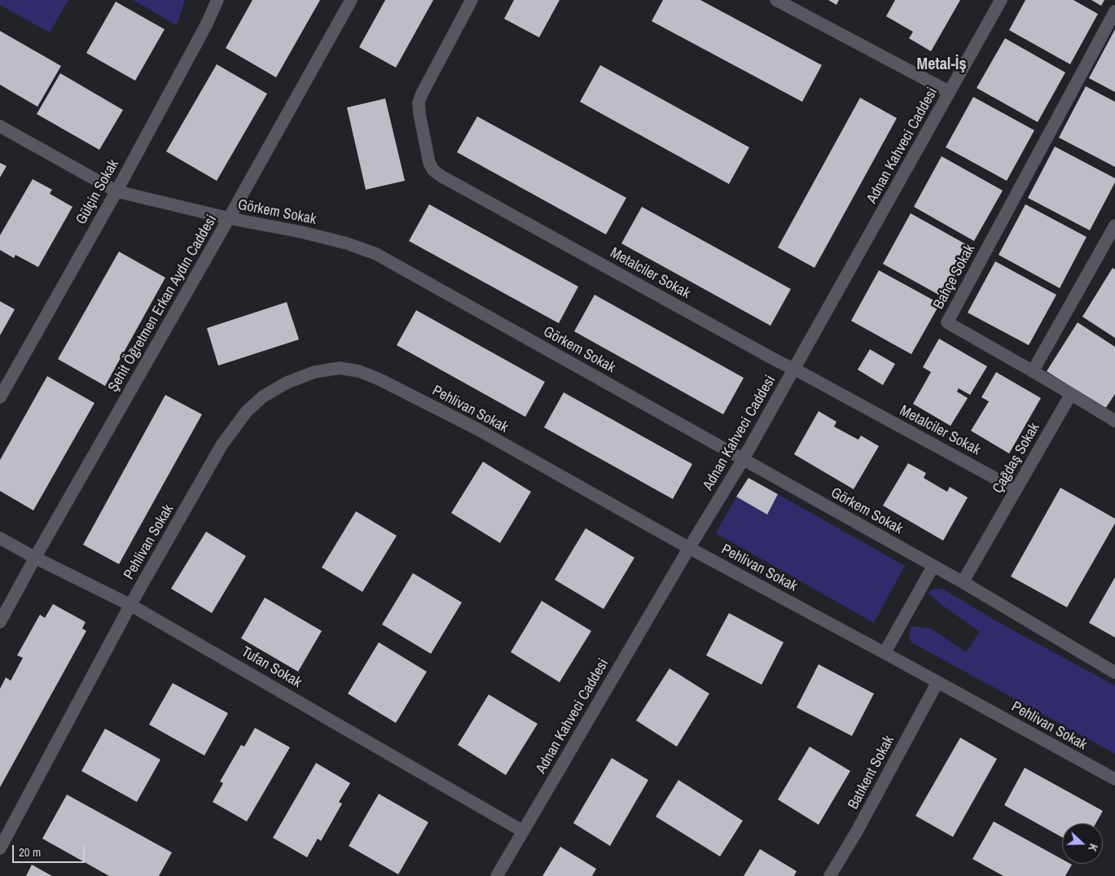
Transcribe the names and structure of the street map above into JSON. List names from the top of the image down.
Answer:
{
  "streets": {
    "street": [
      "Adnan Kahveci Caddesi",
      "Gülçin Sokak",
      "Görkem Sokak",
      "Metalciler Sokak",
      "Bahçe Sokak",
      "Şehit Öğretmen Erkan Aydın Caddesi",
      "Pehlivan Sokak",
      "Çağdaş Sokak",
      "Tufan Sokak",
      "Batıkent Sokak"
    ]
  },
  "crossings": [
    ["Adnan Kahveci Caddesi", "Görkem Sokak"],
    ["Adnan Kahveci Caddesi", "Metalciler Sokak"],
    ["Adnan Kahveci Caddesi", "Pehlivan Sokak"],
    ["Adnan Kahveci Caddesi", "Tufan Sokak"],
    ["Gülçin Sokak", "Görkem Sokak"],
    ["Görkem Sokak", "Şehit Öğretmen Erkan Aydın Caddesi"],
    ["Görkem Sokak", "Çağdaş Sokak"],
    ["Metalciler Sokak", "Çağdaş Sokak"],
    ["Şehit Öğretmen Erkan Aydın Caddesi", "Tufan Sokak"],
    ["Pehlivan Sokak", "Tufan Sokak"],
    ["Pehlivan Sokak", "Batıkent Sokak"]
  ],
  "districts": ["Metal-İş"],
  "scale_bar": "20 m",
  "north": "right"
}
